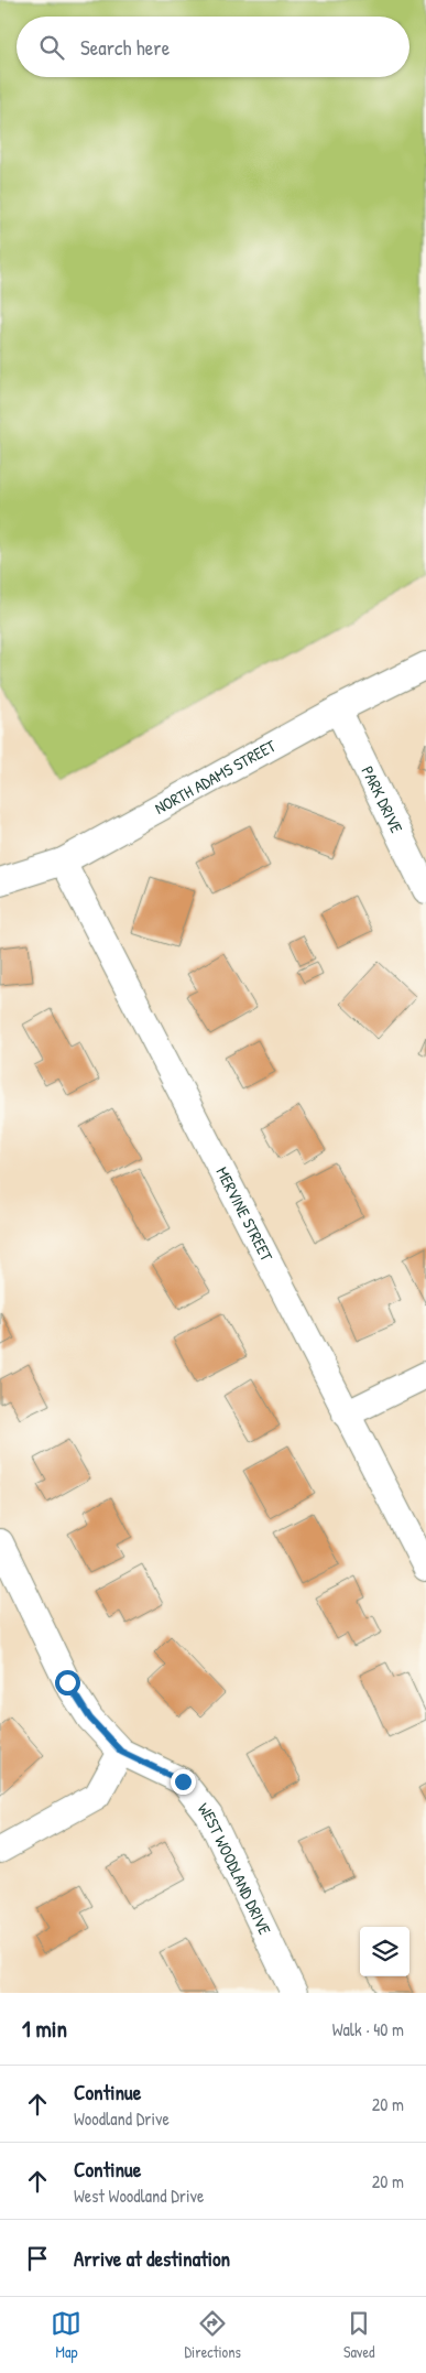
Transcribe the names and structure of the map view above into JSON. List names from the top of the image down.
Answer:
{
  "streets": {
    "street": [
      "NORTH ADAMS STREET",
      "PARK DRIVE",
      "MERVINE STREET",
      "WEST WOODLAND DRIVE"
    ]
  },
  "crossings": [
    ["NORTH ADAMS STREET", "PARK DRIVE"],
    ["NORTH ADAMS STREET", "MERVINE STREET"]
  ],
  "page": {
    "search": "Search here",
    "heading": ["1 min", "Walk · 40 m"],
    "list": [
      ["Continue", "Woodland Drive", "20 m"],
      ["Continue", "West Woodland Drive", "20 m"],
      "Arrive at destination"
    ],
    "nav": ["Map", "Directions", "Saved"]
  }
}
